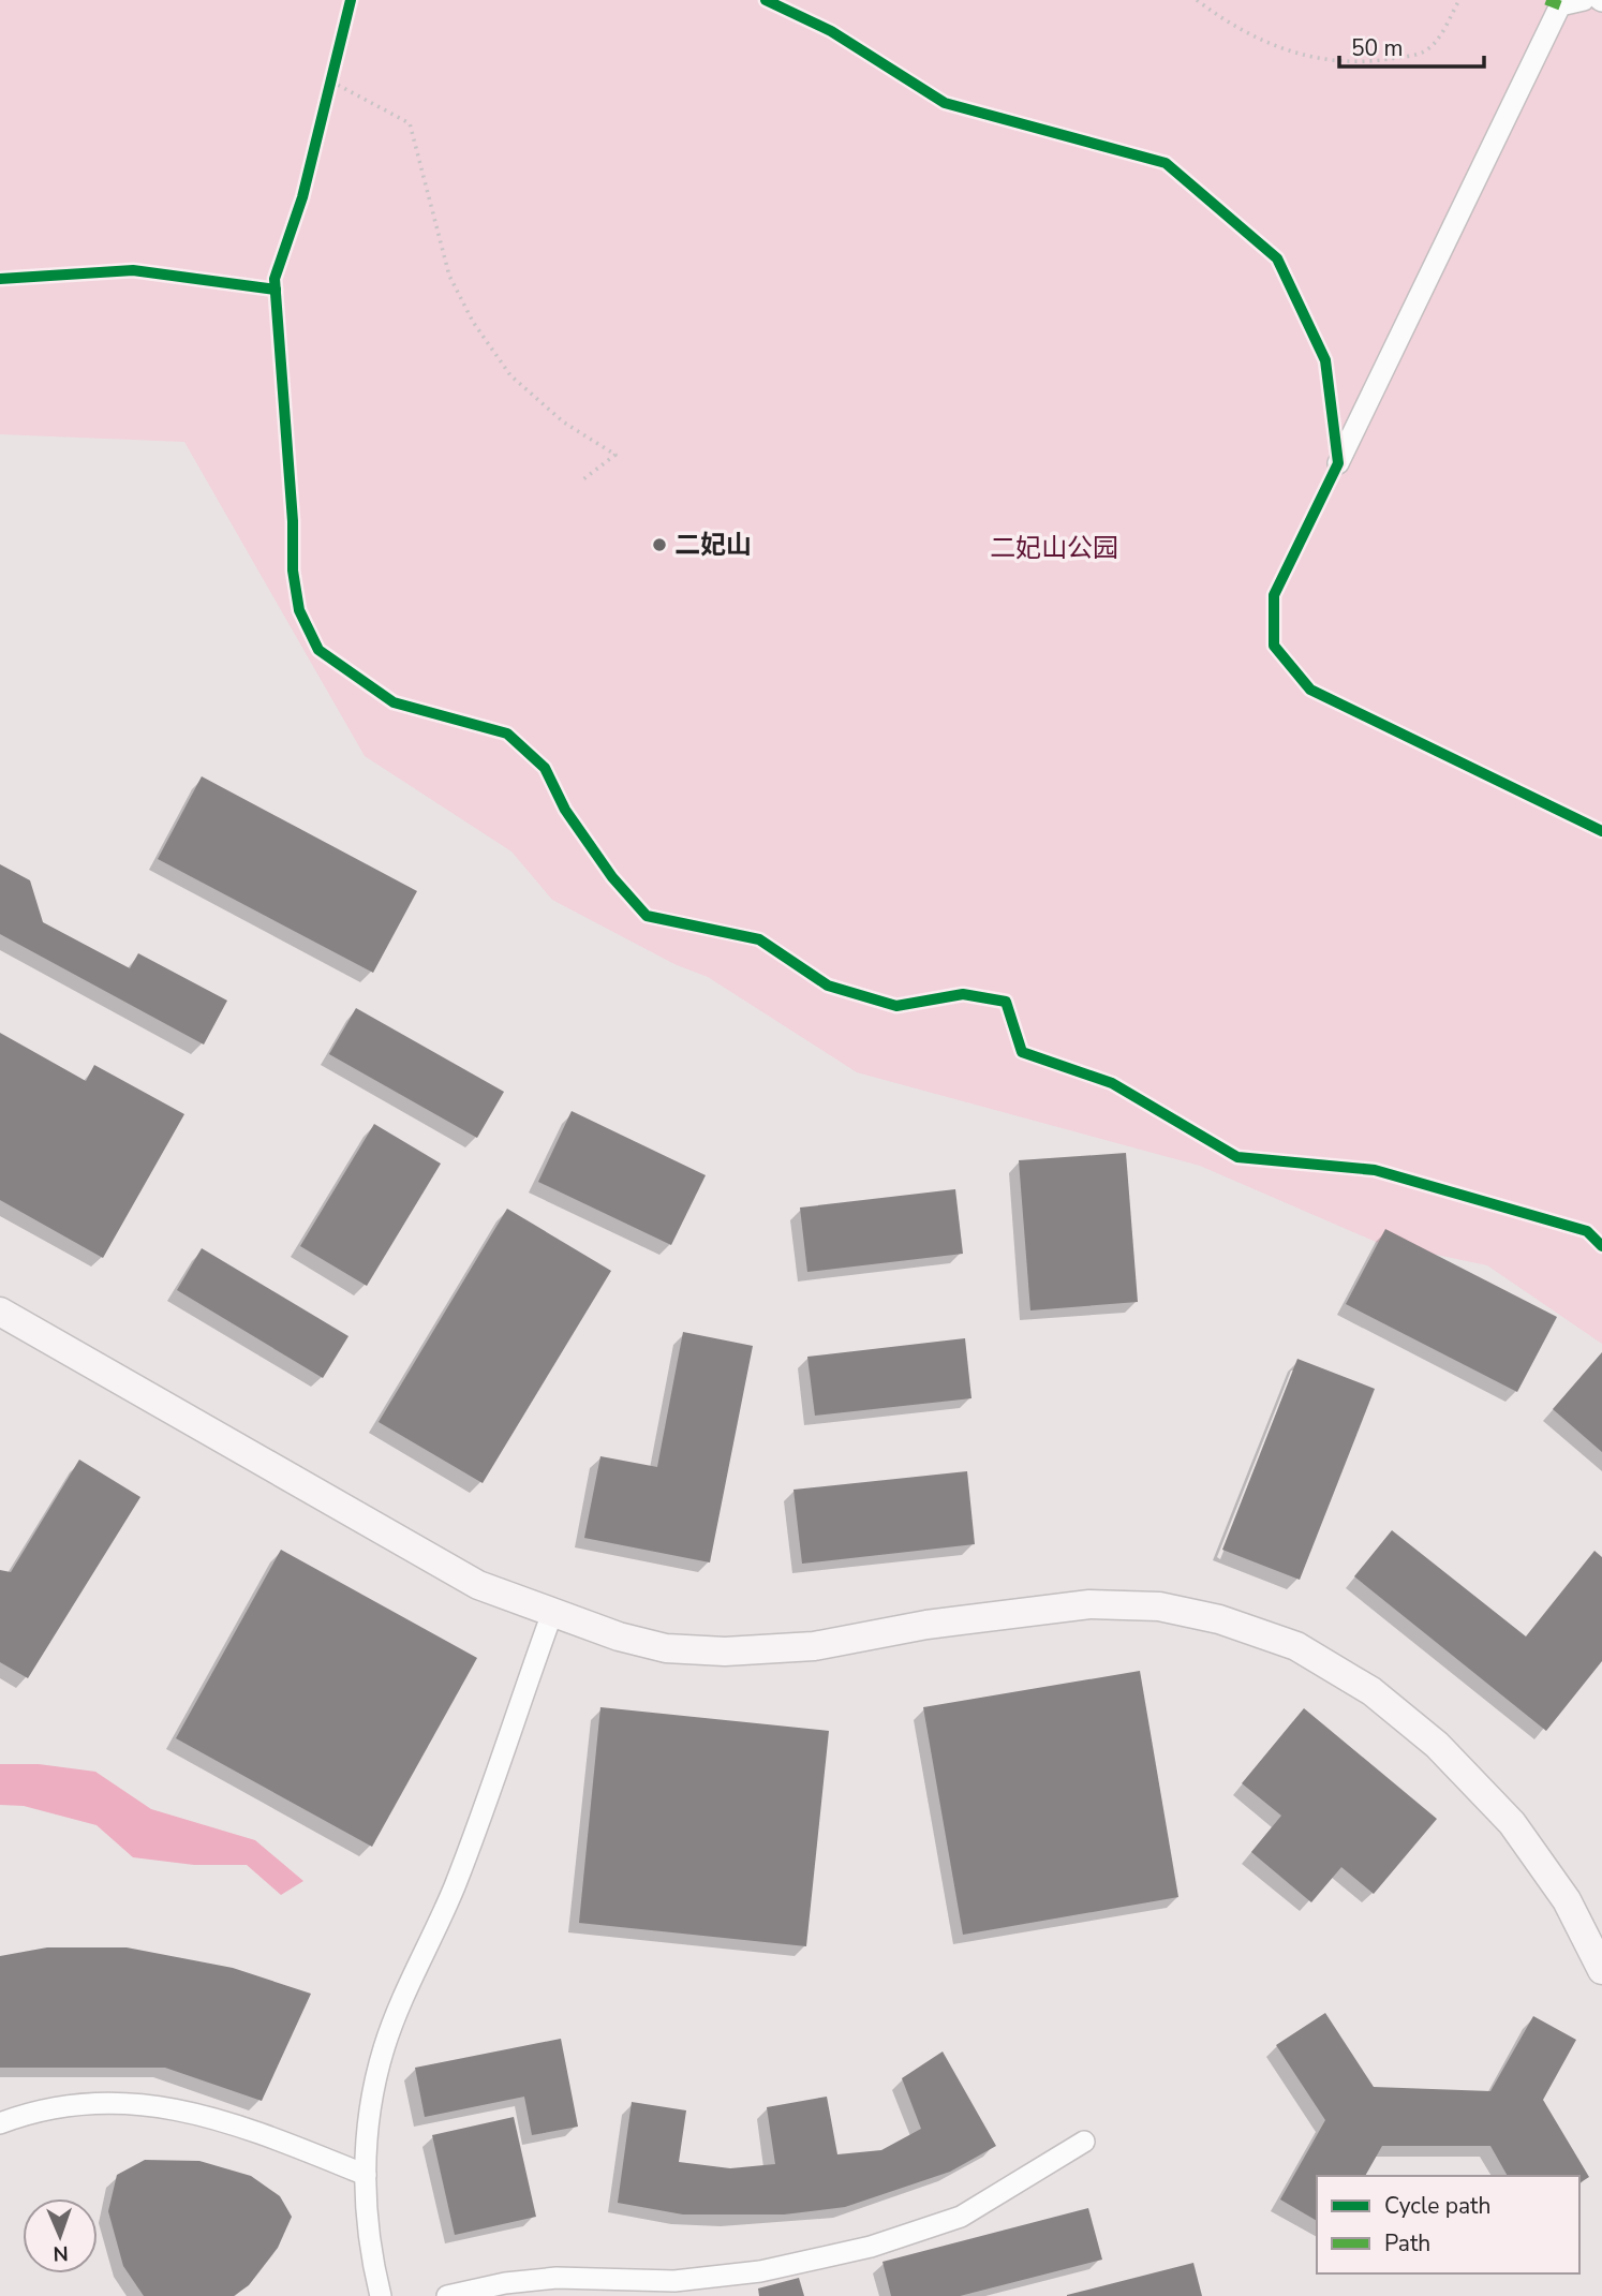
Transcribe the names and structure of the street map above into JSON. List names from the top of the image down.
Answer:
{
  "parks": ["二妃山公园"],
  "places": ["二妃山"],
  "legend": ["Cycle path", "Path"],
  "scale_bar": "50 m",
  "north": "bottom"
}
